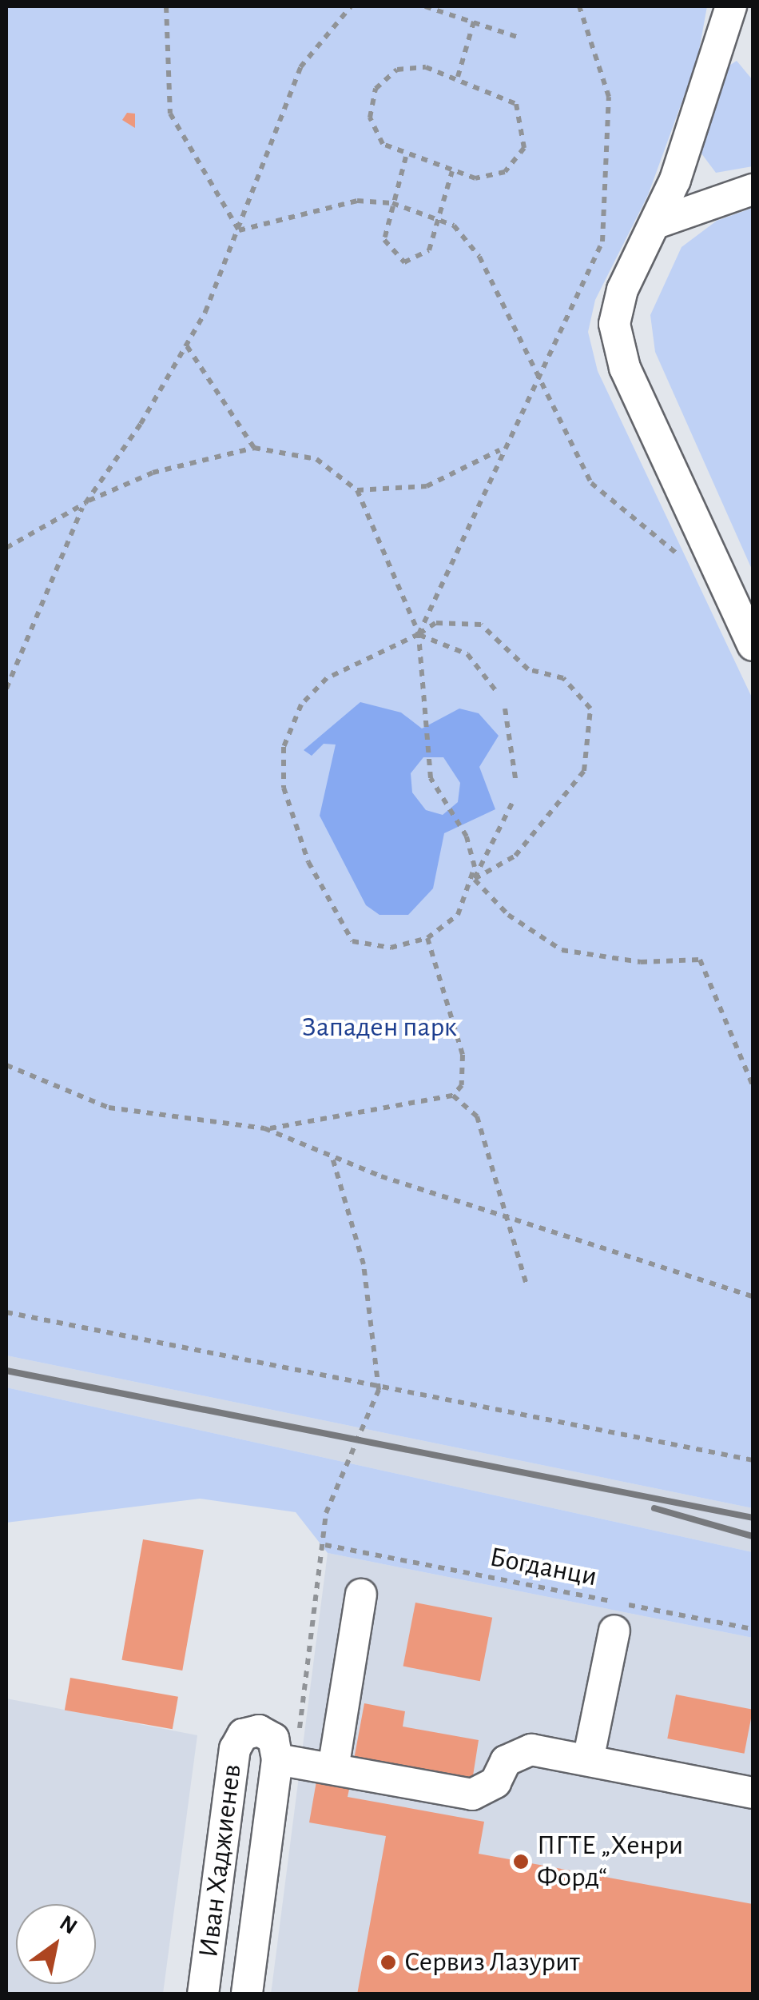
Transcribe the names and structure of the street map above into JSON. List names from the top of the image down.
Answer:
{
  "streets": {
    "street": ["Иван Хаджиенев"],
    "path": ["Богданци"]
  },
  "parks": ["Западен парк"],
  "places": ["ПГТЕ „Хенри Форд“", "Сервиз Лазурит"],
  "north": "top right"
}
